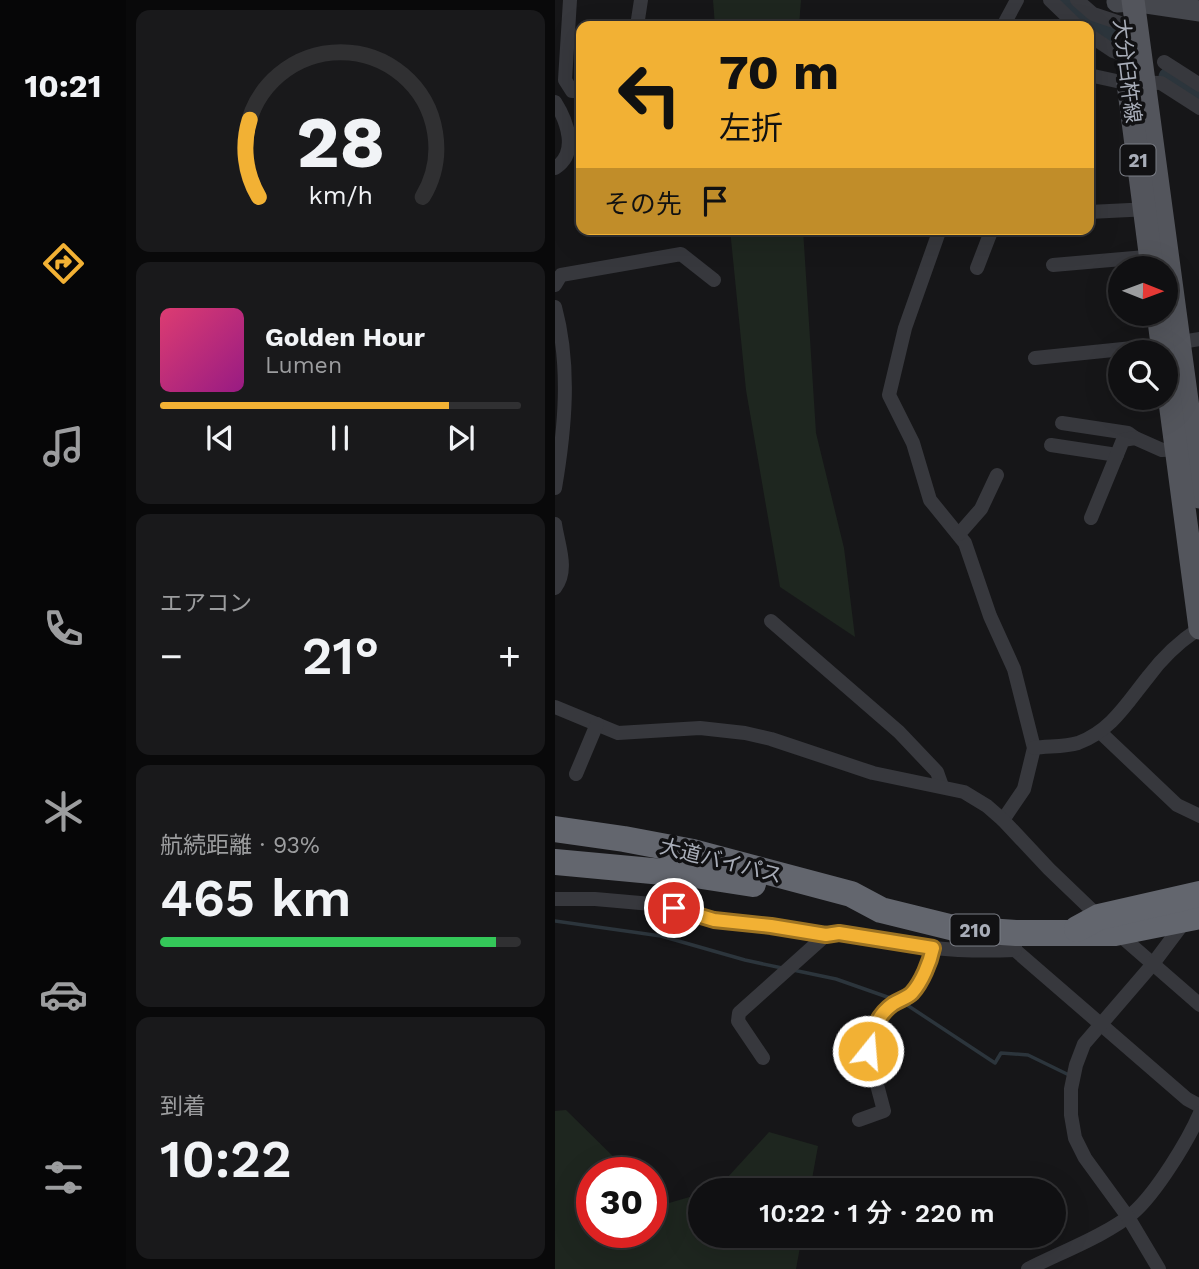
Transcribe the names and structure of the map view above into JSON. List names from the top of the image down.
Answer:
{
  "streets": {
    "highway": ["大道バイパス", "210"],
    "main road": ["大分臼杵線", "21"]
  },
  "north": "right",
  "page": {
    "tabs": "10:21",
    "turn": ["70 m", "左折"],
    "then": "その先",
    "song": ["Golden Hour", "Lumen"],
    "tile": [
      "エアコン",
      ["航続距離 · 93%", "465 km"],
      ["到着", "10:22"]
    ],
    "heat": ["−", "21°", "+"],
    "limit": "30",
    "trip": "10:22 · 1 分 · 220 m",
    "gauge": ["28", "km/h"]
  }
}
